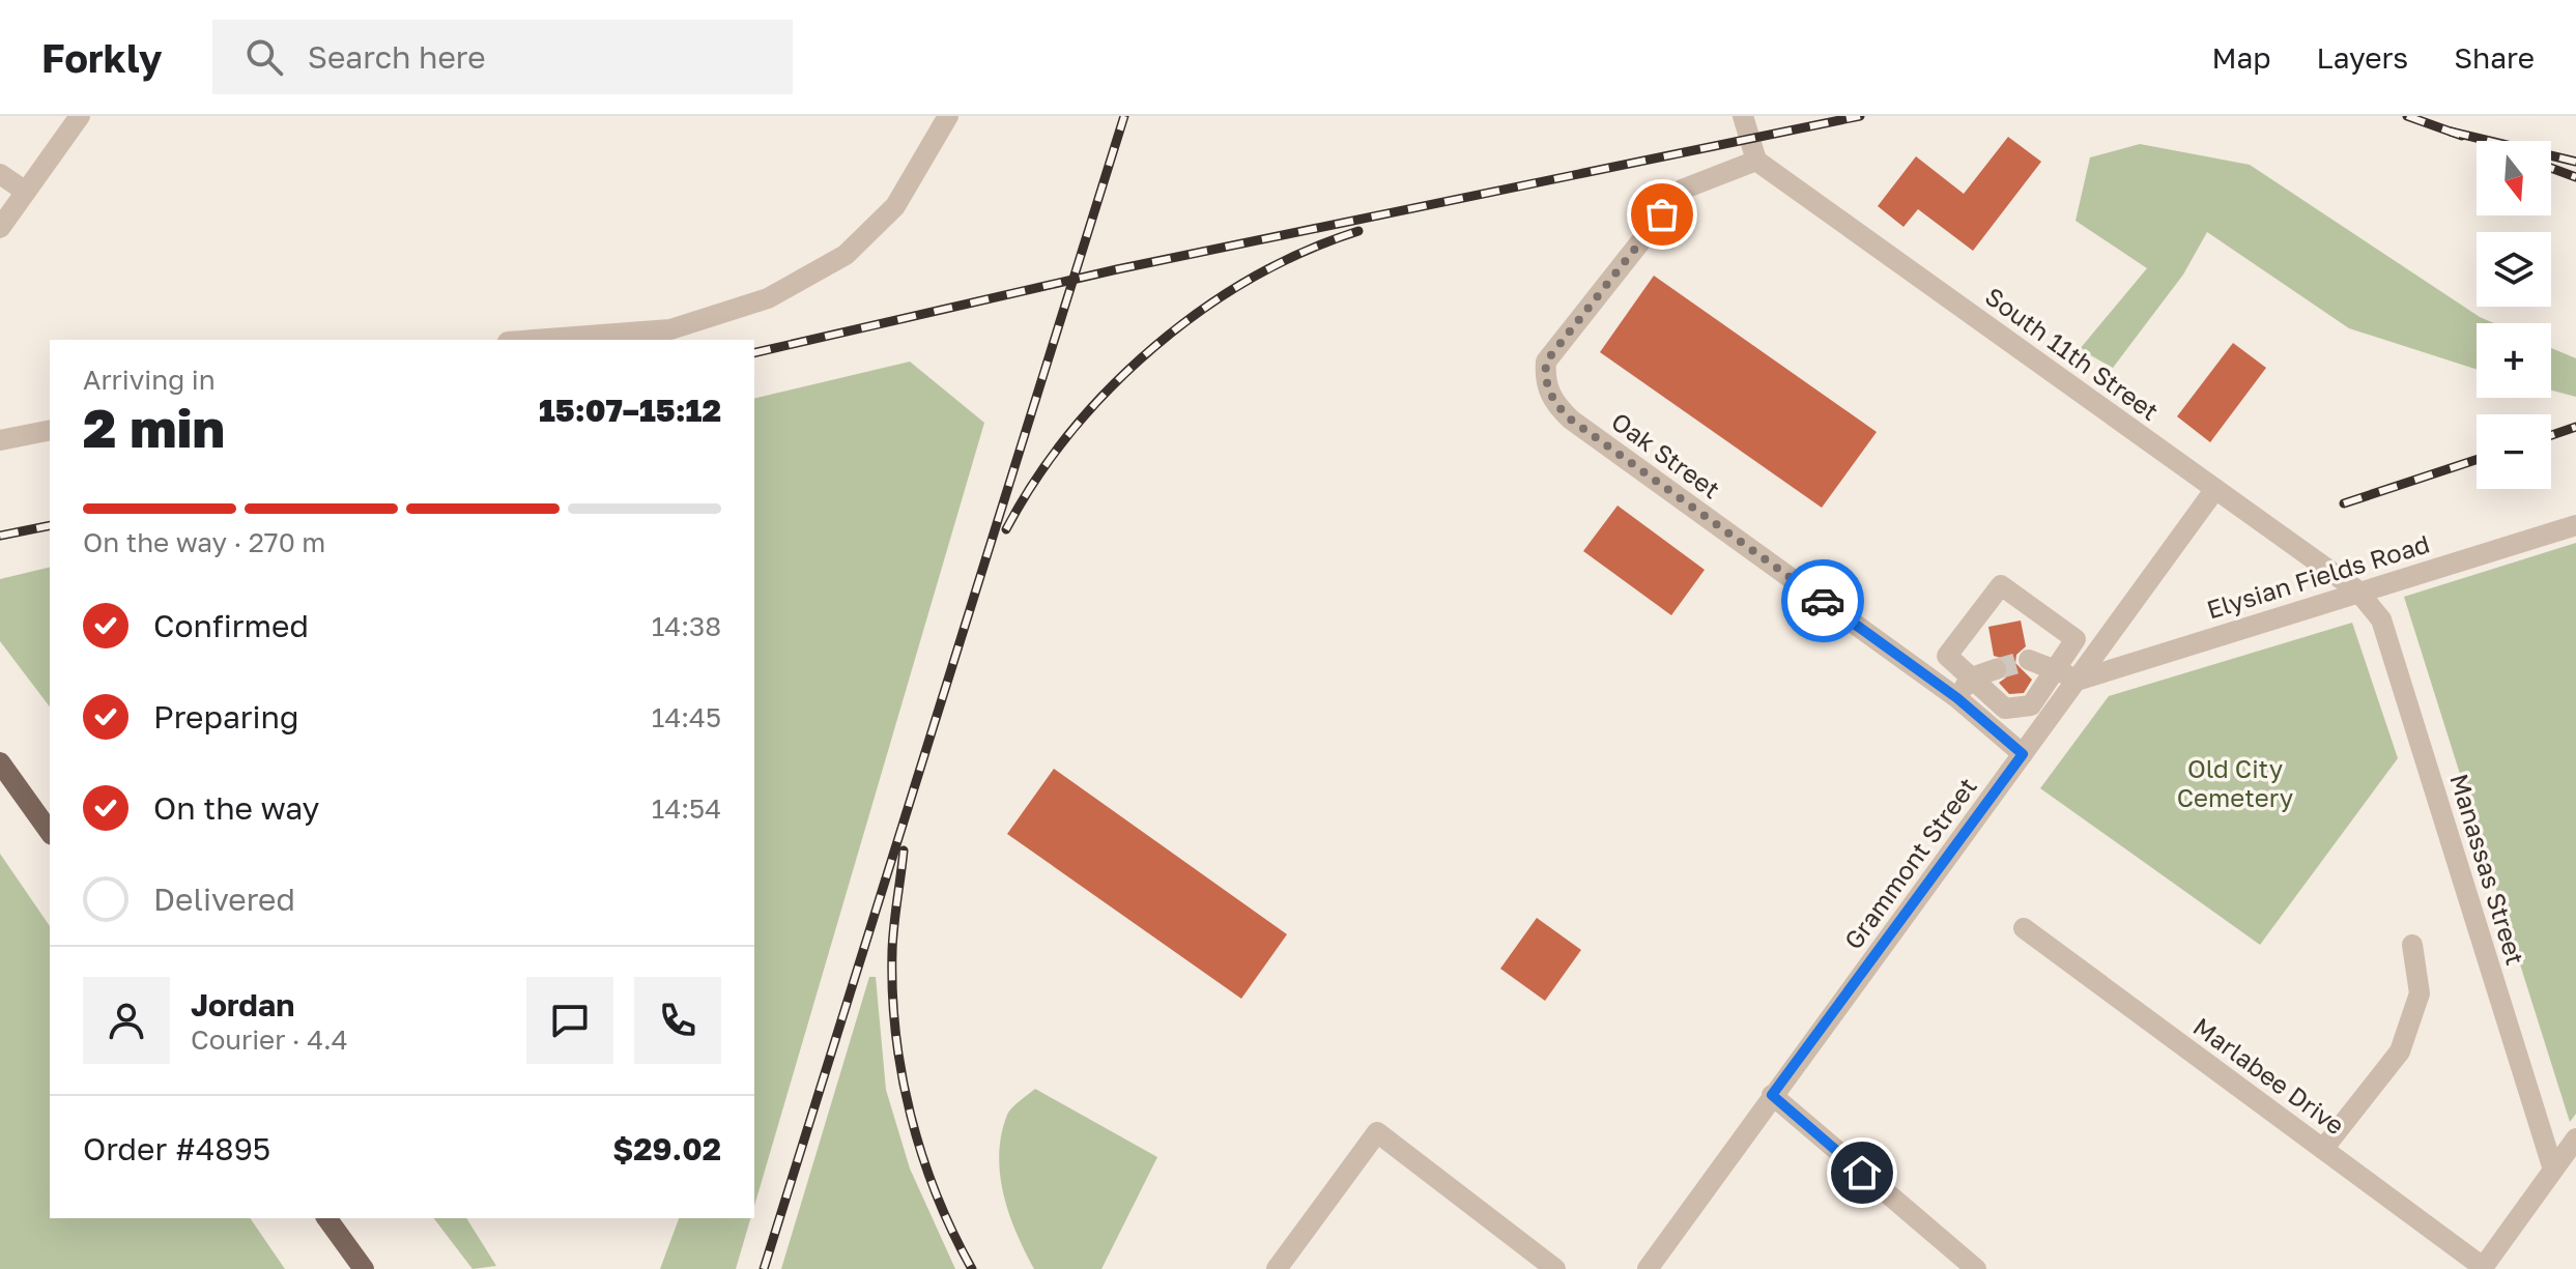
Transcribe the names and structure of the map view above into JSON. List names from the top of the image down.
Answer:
{
  "streets": {
    "street": [
      "South 11th Street",
      "Oak Street",
      "Elysian Fields Road",
      "Grammont Street",
      "Manassas Street",
      "Marlabee Drive"
    ]
  },
  "crossings": [
    ["South 11th Street", "Oak Street"],
    ["South 11th Street", "Elysian Fields Road"],
    ["South 11th Street", "Grammont Street"],
    ["South 11th Street", "Manassas Street"],
    ["Oak Street", "Grammont Street"],
    ["Elysian Fields Road", "Grammont Street"],
    ["Elysian Fields Road", "Manassas Street"]
  ],
  "parks": ["Old City Cemetery"],
  "north": "bottom",
  "page": {
    "header": "Forkly",
    "search": "Search here",
    "nav": ["Map", "Layers", "Share"],
    "map_buttons": ["+", "−"],
    "heading": ["2 min", "Arriving in", "15:07–15:12"],
    "panel": [
      "Jordan",
      "Courier · 4.4",
      "Order #4895",
      "$29.02"
    ],
    "bar": "On the way · 270 m",
    "list": [
      ["Confirmed", "14:38"],
      ["Preparing", "14:45"],
      ["On the way", "14:54"],
      "Delivered"
    ]
  }
}
